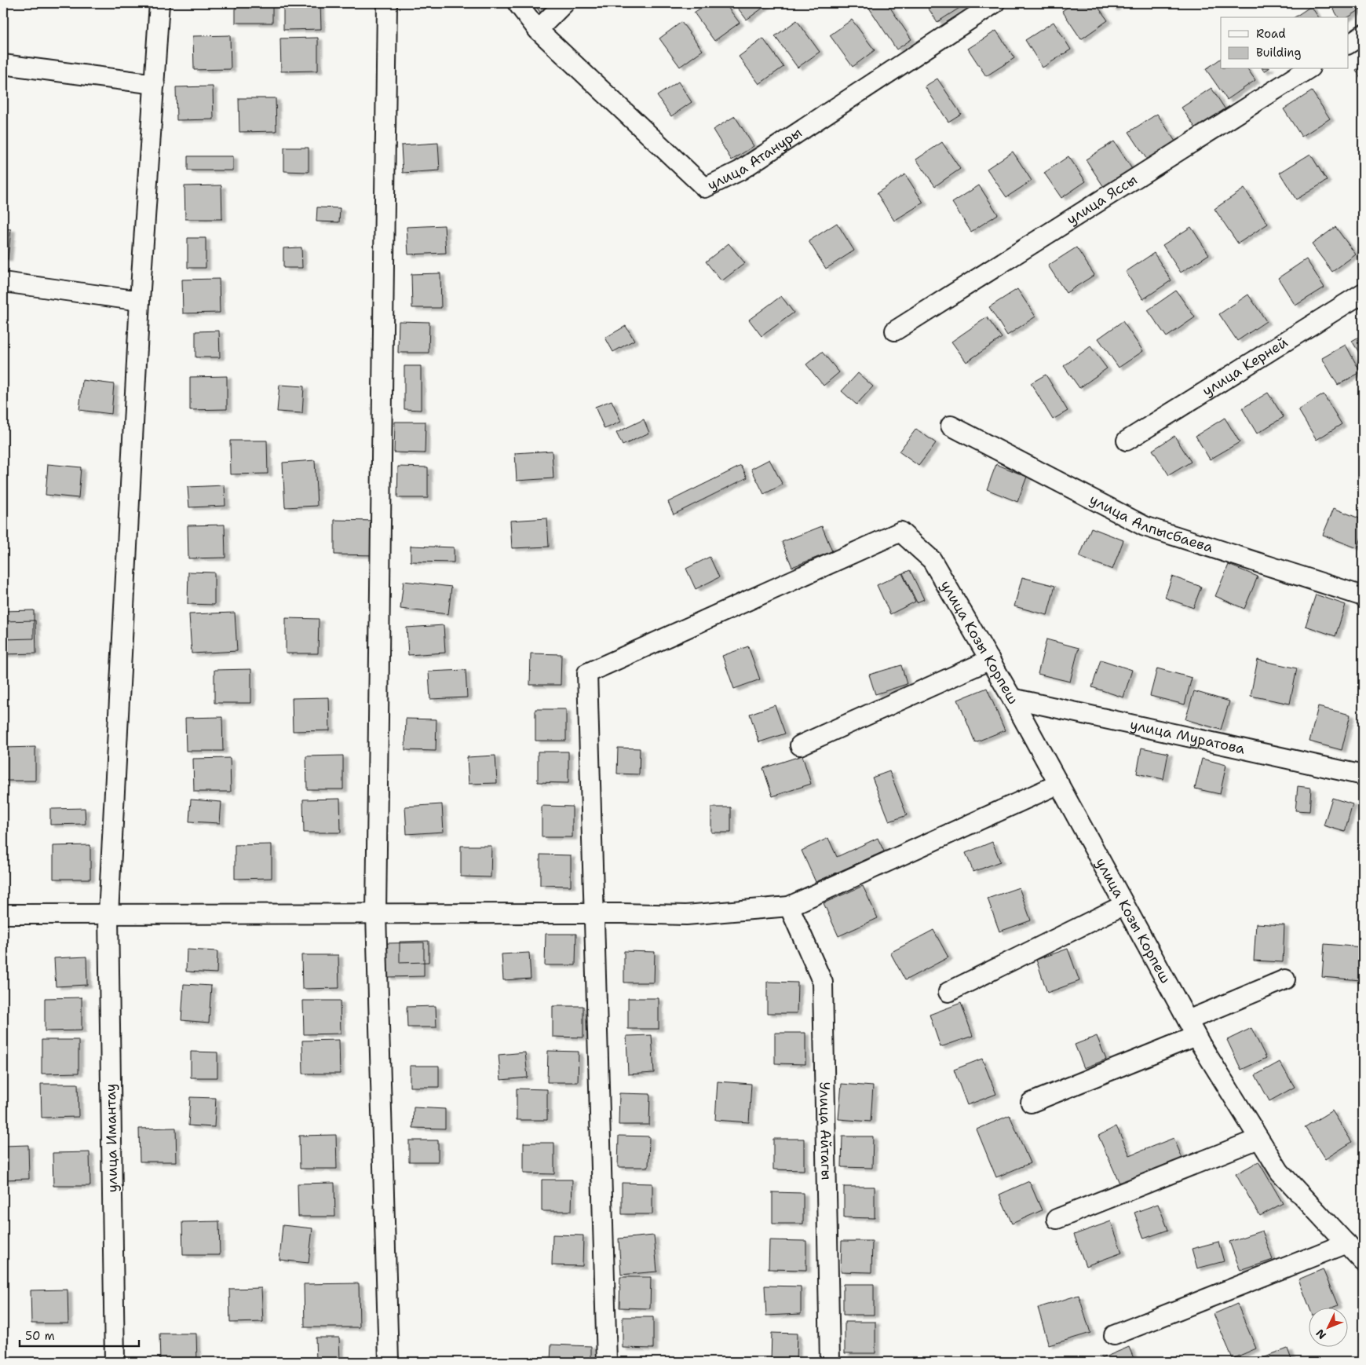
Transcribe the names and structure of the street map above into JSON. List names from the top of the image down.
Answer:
{
  "streets": {
    "street": [
      "улица Атануры",
      "улица Яссы",
      "улица Керней",
      "улица Алпысбаева",
      "улица Козы Корпеш",
      "улица Муратова",
      "Улица Айтагы",
      "улица Имантау"
    ]
  },
  "crossings": [
    ["улица Козы Корпеш", "улица Муратова"]
  ],
  "legend": ["Road", "Building"],
  "scale_bar": "50 m",
  "north": "bottom left"
}
